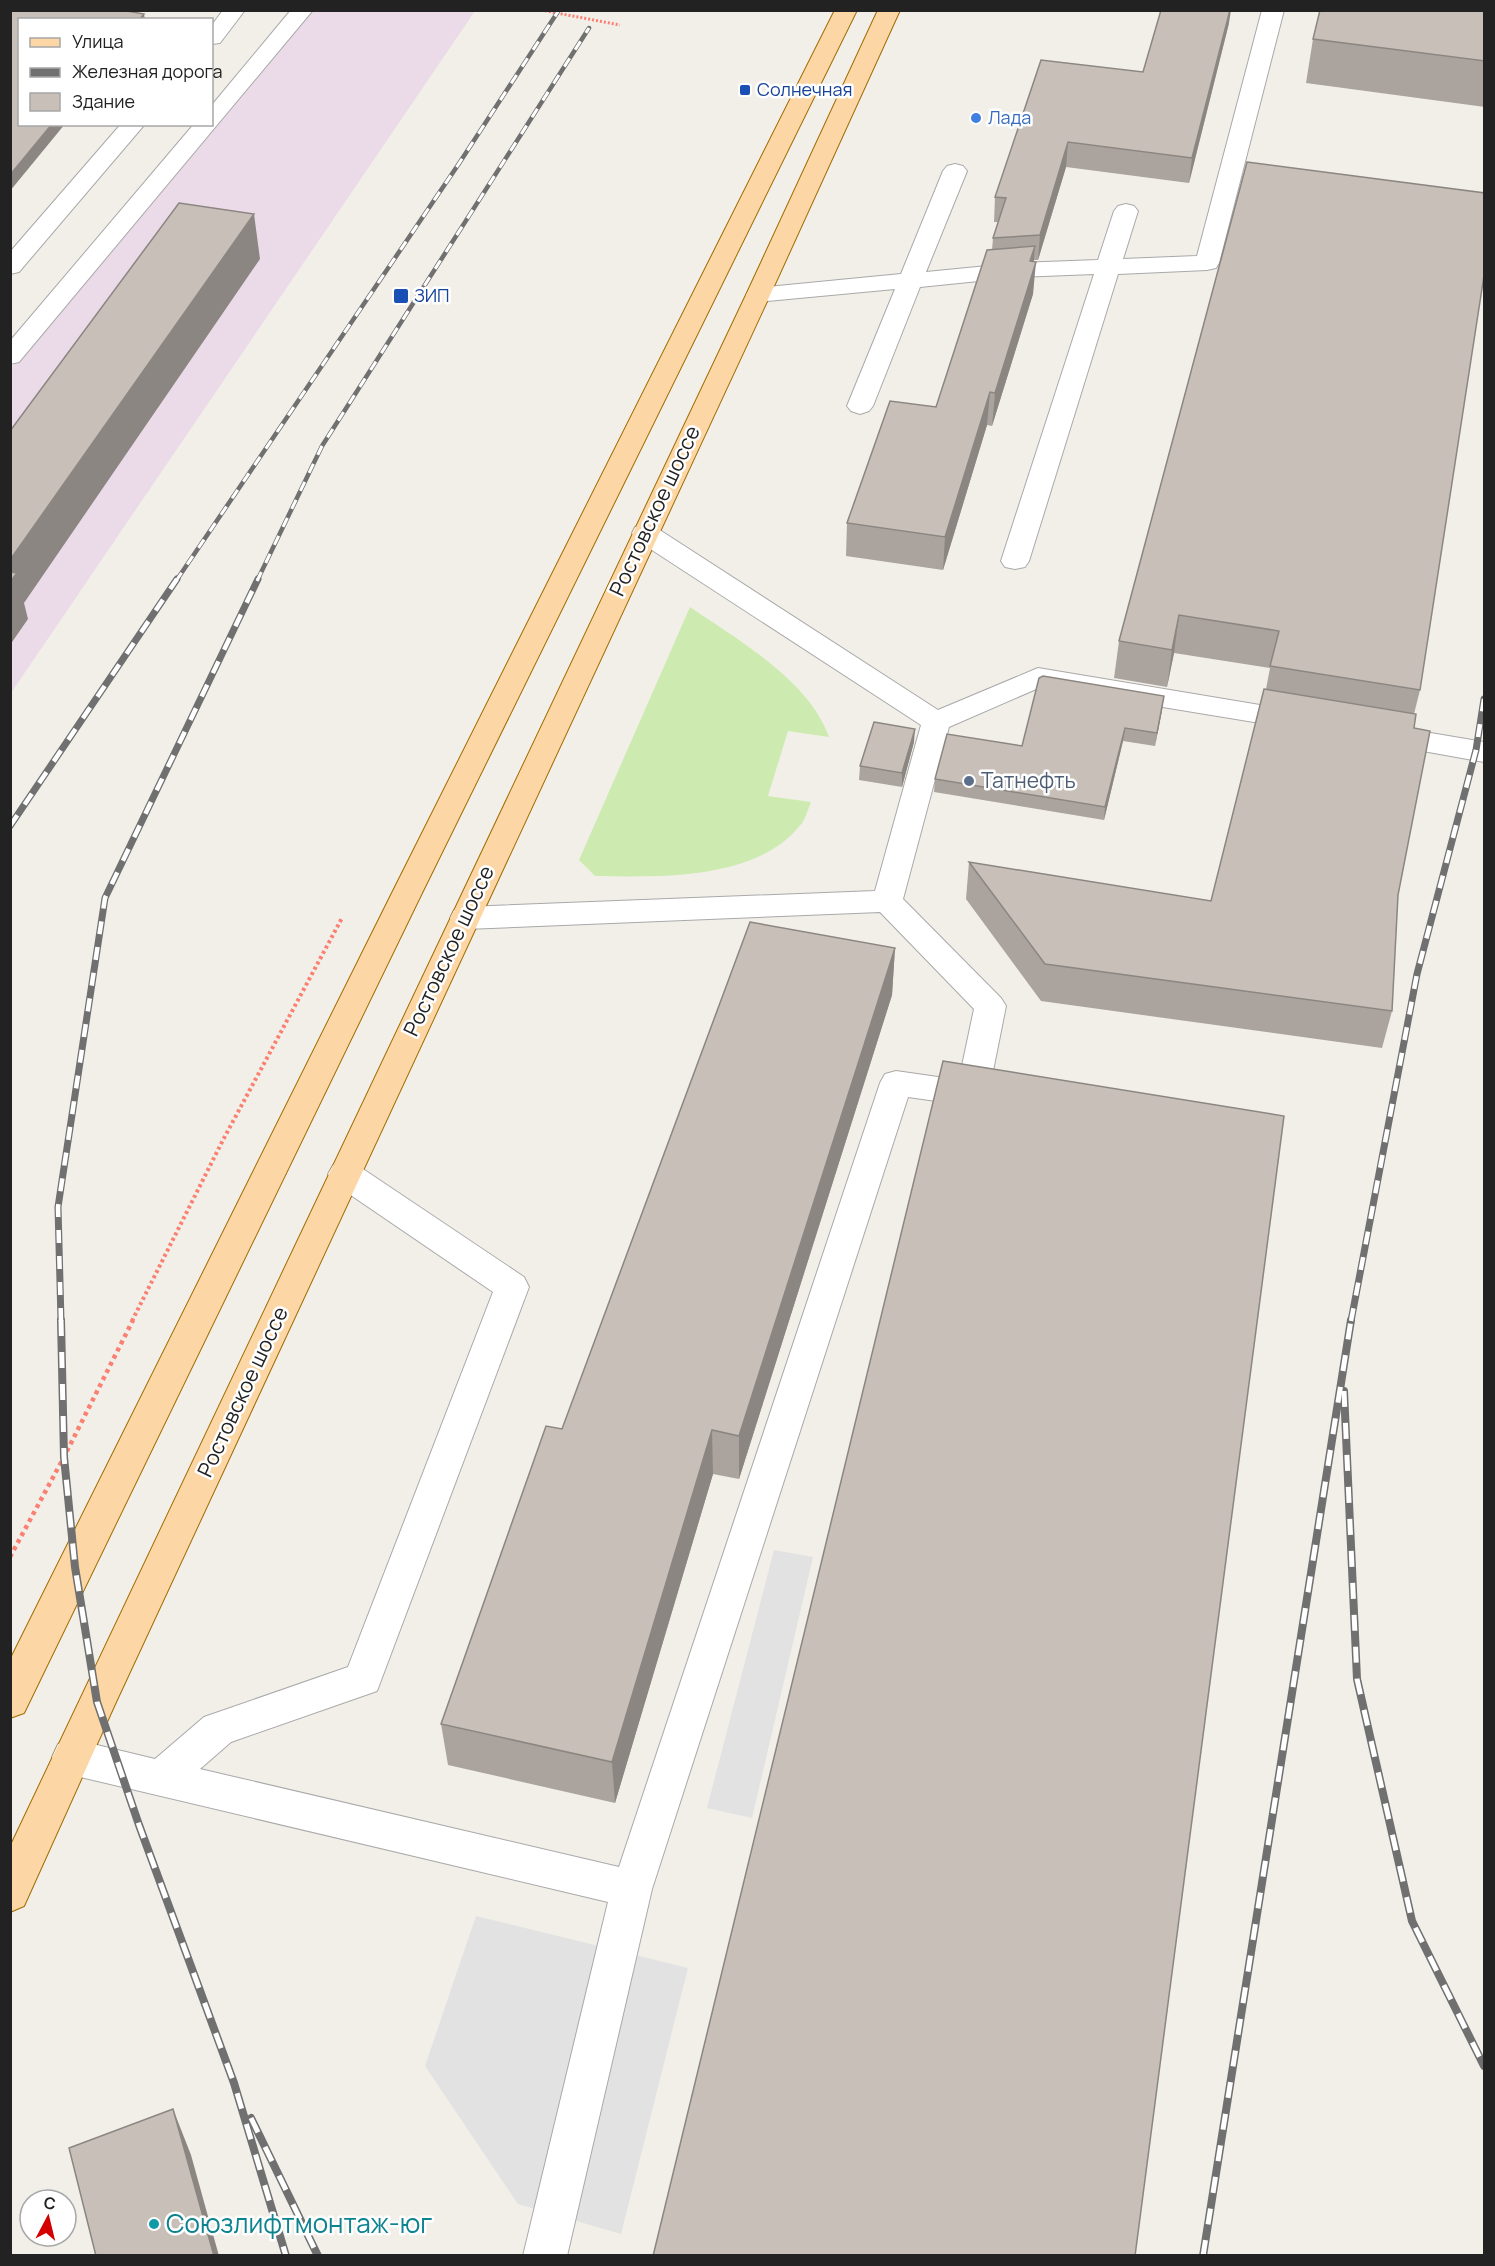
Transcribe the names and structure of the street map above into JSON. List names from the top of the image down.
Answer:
{
  "streets": {
    "main road": ["Ростовское шоссе"]
  },
  "places": {
    "transit": ["Солнечная", "ЗИП"],
    "other": ["Лада", "Татнефть", "Союзлифтмонтаж-юг"]
  },
  "legend": ["Улица", "Железная дорога", "Здание"],
  "north": "top"
}
